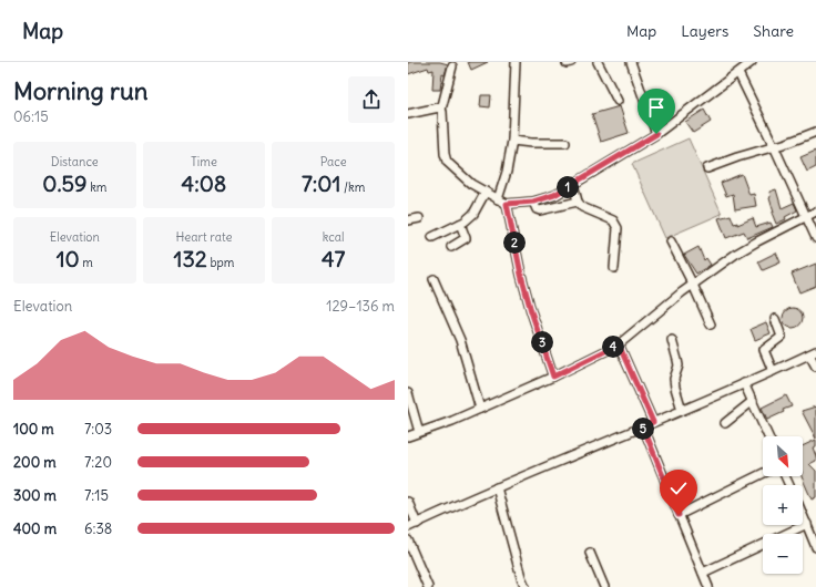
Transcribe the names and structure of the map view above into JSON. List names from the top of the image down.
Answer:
{
  "north": "bottom right",
  "page": {
    "header": "Map",
    "nav": ["Map", "Layers", "Share"],
    "heading": ["Morning run", "06:15"],
    "stats": [
      ["Distance", "0.59 km"],
      ["Time", "4:08"],
      ["Pace", "7:01 /km"],
      ["Elevation", "10 m"],
      ["Heart rate", "132 bpm"],
      ["kcal", "47"]
    ],
    "pins": [
      "1",
      "2",
      "3",
      "4",
      "5"
    ],
    "chart": ["Elevation", "129–136 m"],
    "list": [
      {
        "name": "100 m",
        "note": "7:03"
      },
      {
        "name": "200 m",
        "note": "7:20"
      },
      {
        "name": "300 m",
        "note": "7:15"
      },
      {
        "name": "400 m",
        "note": "6:38"
      }
    ],
    "map_buttons": ["+", "−"]
  }
}
